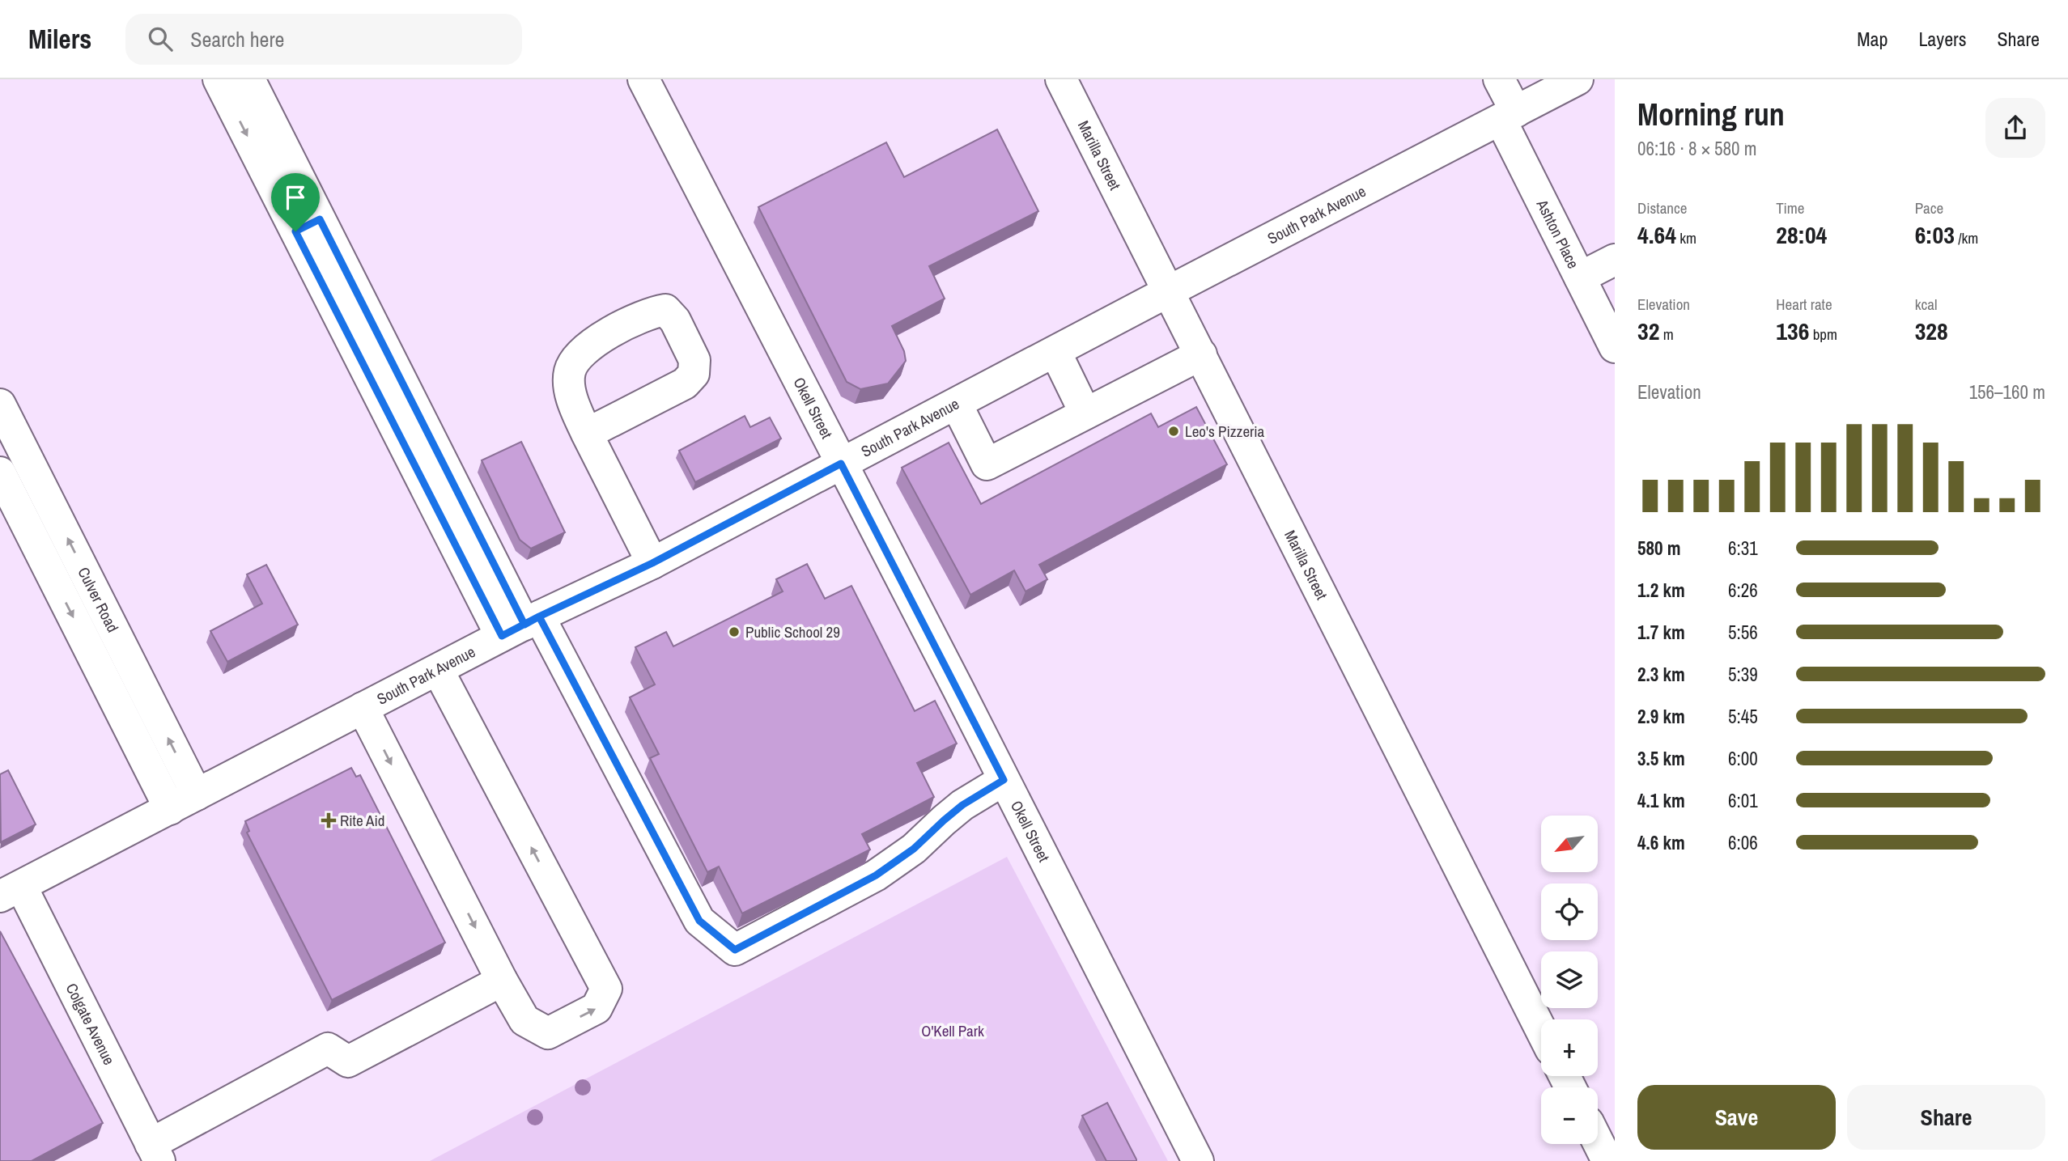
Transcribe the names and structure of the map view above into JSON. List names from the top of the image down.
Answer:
{
  "streets": {
    "street": [
      "Marilla Street",
      "South Park Avenue",
      "Ashton Place",
      "Okell Street",
      "Culver Road",
      "Colgate Avenue"
    ]
  },
  "crossings": [
    ["Marilla Street", "South Park Avenue"],
    ["South Park Avenue", "Ashton Place"],
    ["South Park Avenue", "Okell Street"],
    ["South Park Avenue", "Culver Road"],
    ["South Park Avenue", "Colgate Avenue"]
  ],
  "parks": ["O'Kell Park"],
  "places": {
    "other": ["Leo's Pizzeria", "Public School 29"],
    "health": ["Rite Aid"]
  },
  "north": "bottom left",
  "page": {
    "header": "Milers",
    "search": "Search here",
    "nav": ["Map", "Layers", "Share"],
    "heading": ["Morning run", "06:16 · 8 × 580 m"],
    "stats": [
      ["Distance", "4.64 km"],
      ["Time", "28:04"],
      ["Pace", "6:03 /km"],
      ["Elevation", "32 m"],
      ["Heart rate", "136 bpm"],
      ["kcal", "328"]
    ],
    "chart": ["Elevation", "156–160 m"],
    "list": [
      {
        "name": "580 m",
        "note": "6:31"
      },
      {
        "name": "1.2 km",
        "note": "6:26"
      },
      {
        "name": "1.7 km",
        "note": "5:56"
      },
      {
        "name": "2.3 km",
        "note": "5:39"
      },
      {
        "name": "2.9 km",
        "note": "5:45"
      },
      {
        "name": "3.5 km",
        "note": "6:00"
      },
      {
        "name": "4.1 km",
        "note": "6:01"
      },
      {
        "name": "4.6 km",
        "note": "6:06"
      }
    ],
    "map_buttons": ["+", "−"],
    "buttons": ["Save", "Share"]
  }
}
